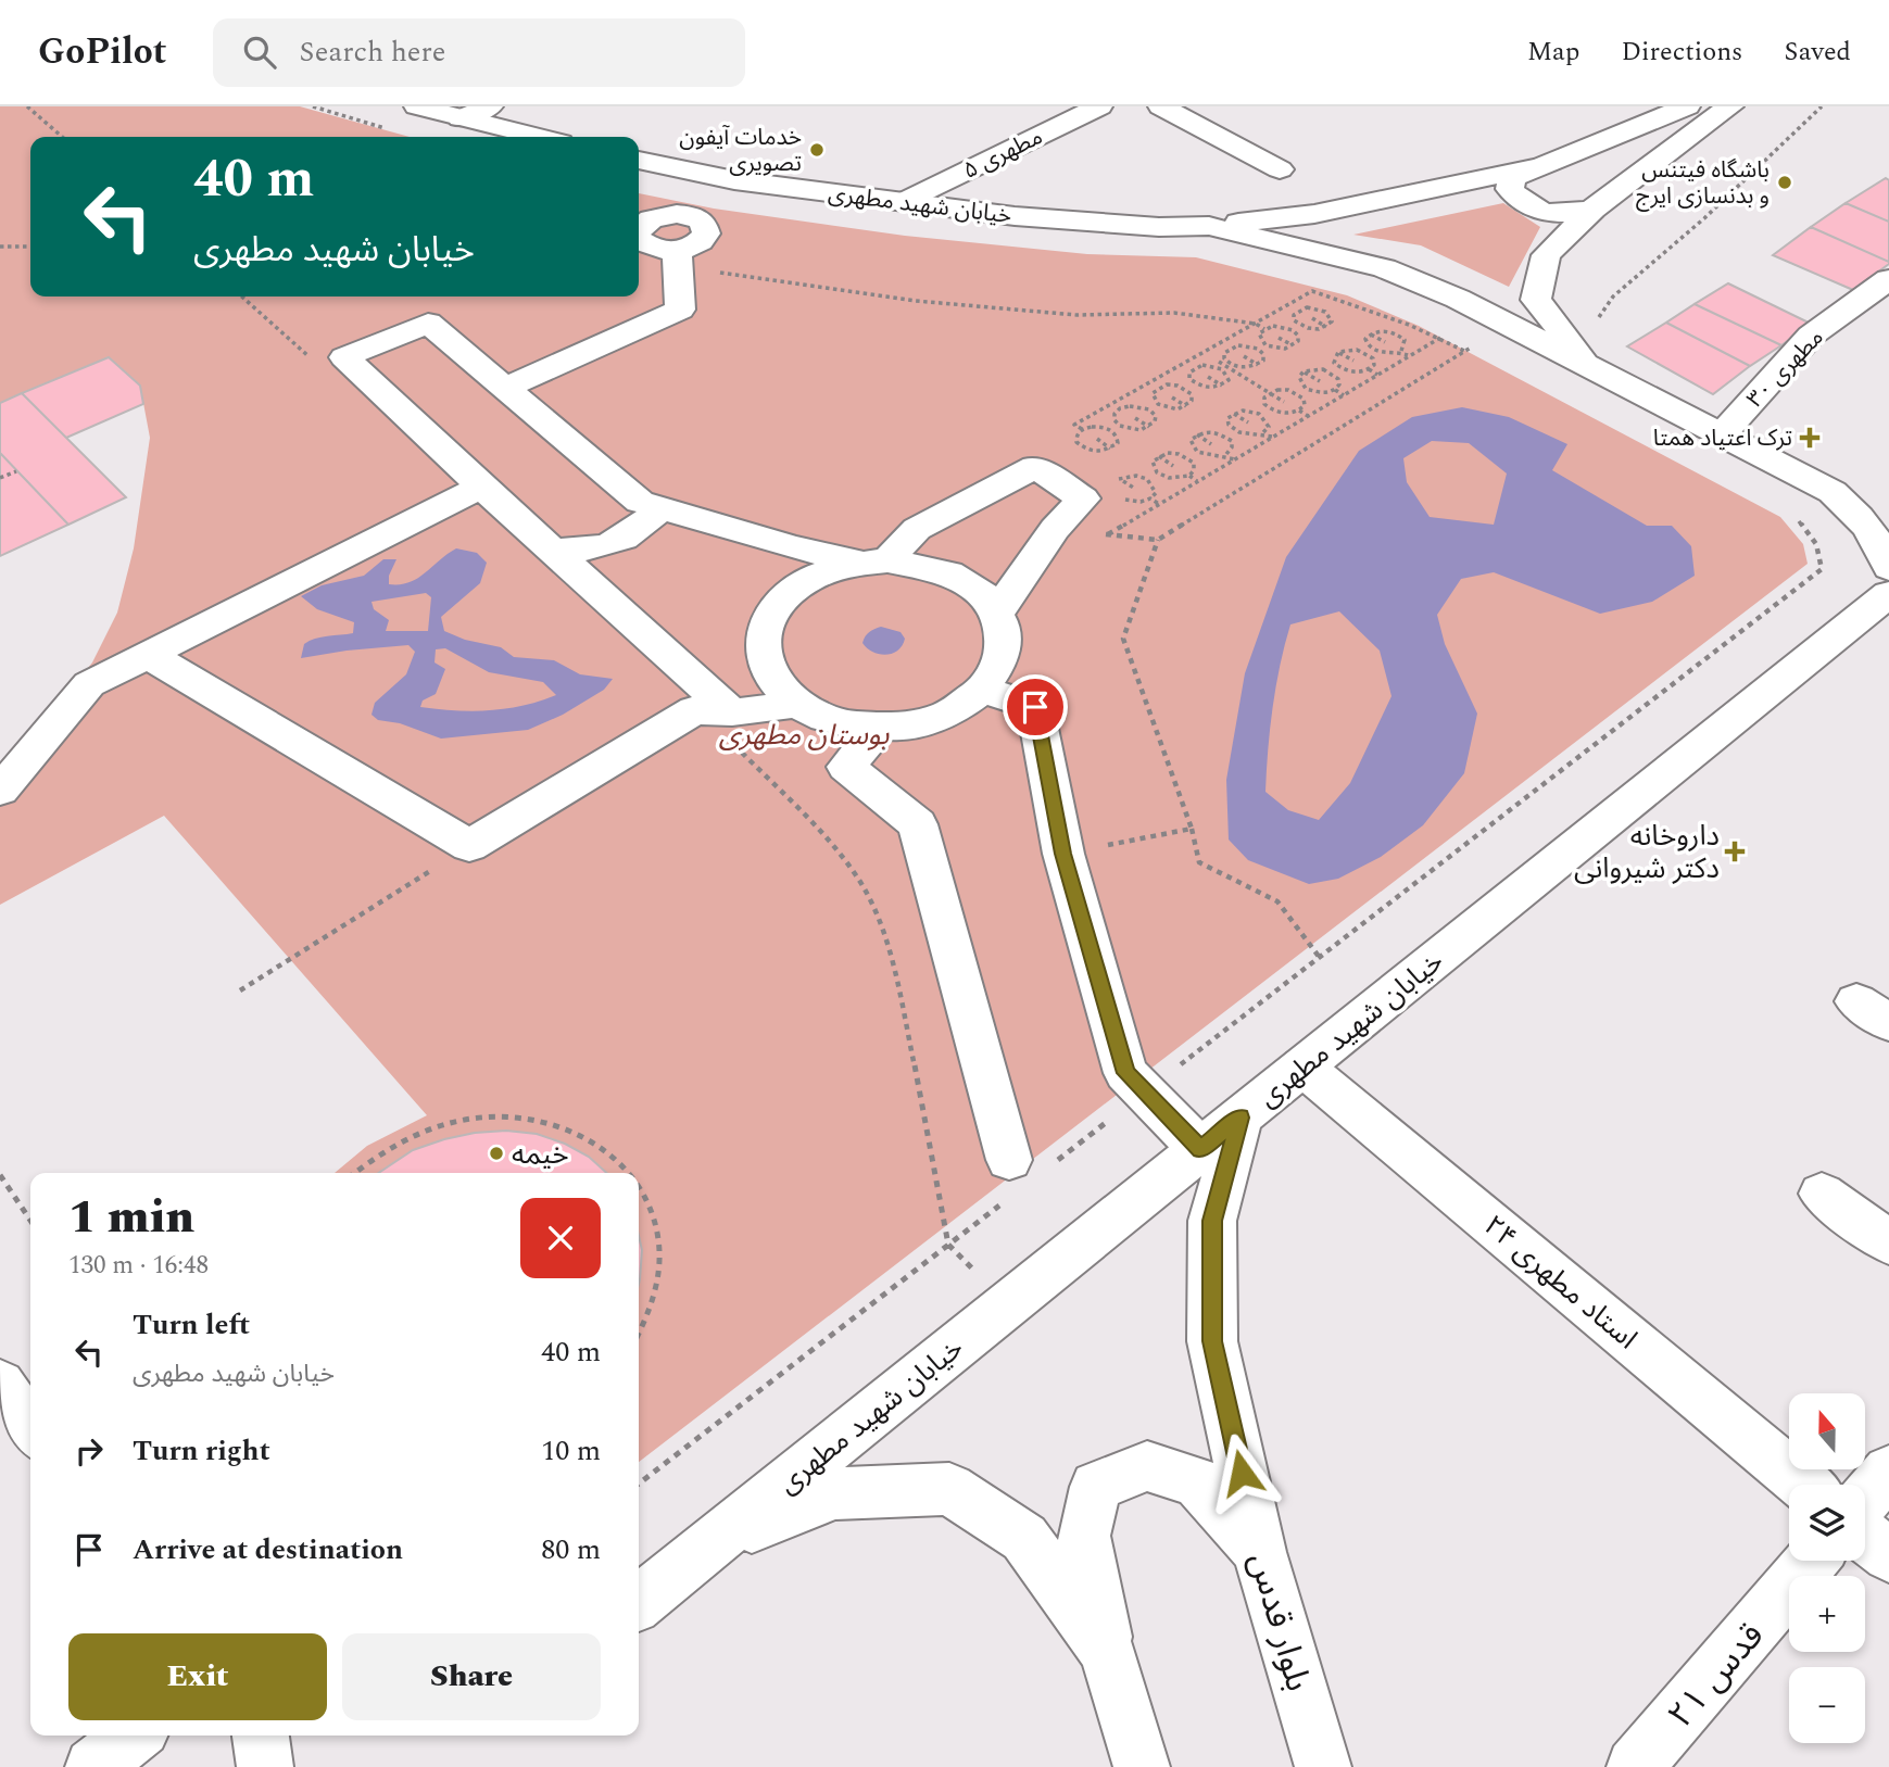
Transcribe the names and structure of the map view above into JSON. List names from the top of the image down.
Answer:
{
  "streets": {
    "main road": [
      "مطهری ۵",
      "خیابان شهید مطهری",
      "مطهری ۳۰",
      "استاد مطهری ۲۴",
      "بلوار قدس",
      "قدس ۲۱"
    ]
  },
  "crossings": [
    ["مطهری ۵", "خیابان شهید مطهری"],
    ["خیابان شهید مطهری", "مطهری ۳۰"],
    ["خیابان شهید مطهری", "استاد مطهری ۲۴"],
    ["خیابان شهید مطهری", "بلوار قدس"]
  ],
  "parks": ["بوستان مطهری"],
  "places": {
    "other": ["خدمات آیفون تصویری", "باشگاه فیتنس و بدنسازی ایرج", "خیمه"],
    "health": ["ترک اعتیاد همتا", "داروخانه دکتر شیروانی"]
  },
  "north": "top",
  "page": {
    "header": "GoPilot",
    "search": "Search here",
    "nav": ["Map", "Directions", "Saved"],
    "turn": ["40 m", "خیابان شهید مطهری"],
    "heading": ["1 min", "130 m · 16:48"],
    "list": [
      {
        "name": "Turn left",
        "note": "خیابان شهید مطهری",
        "value": "40 m"
      },
      {
        "name": "Turn right",
        "value": "10 m"
      },
      {
        "name": "Arrive at destination",
        "value": "80 m"
      }
    ],
    "map_buttons": ["+", "−"],
    "buttons": ["Exit", "Share"]
  }
}
